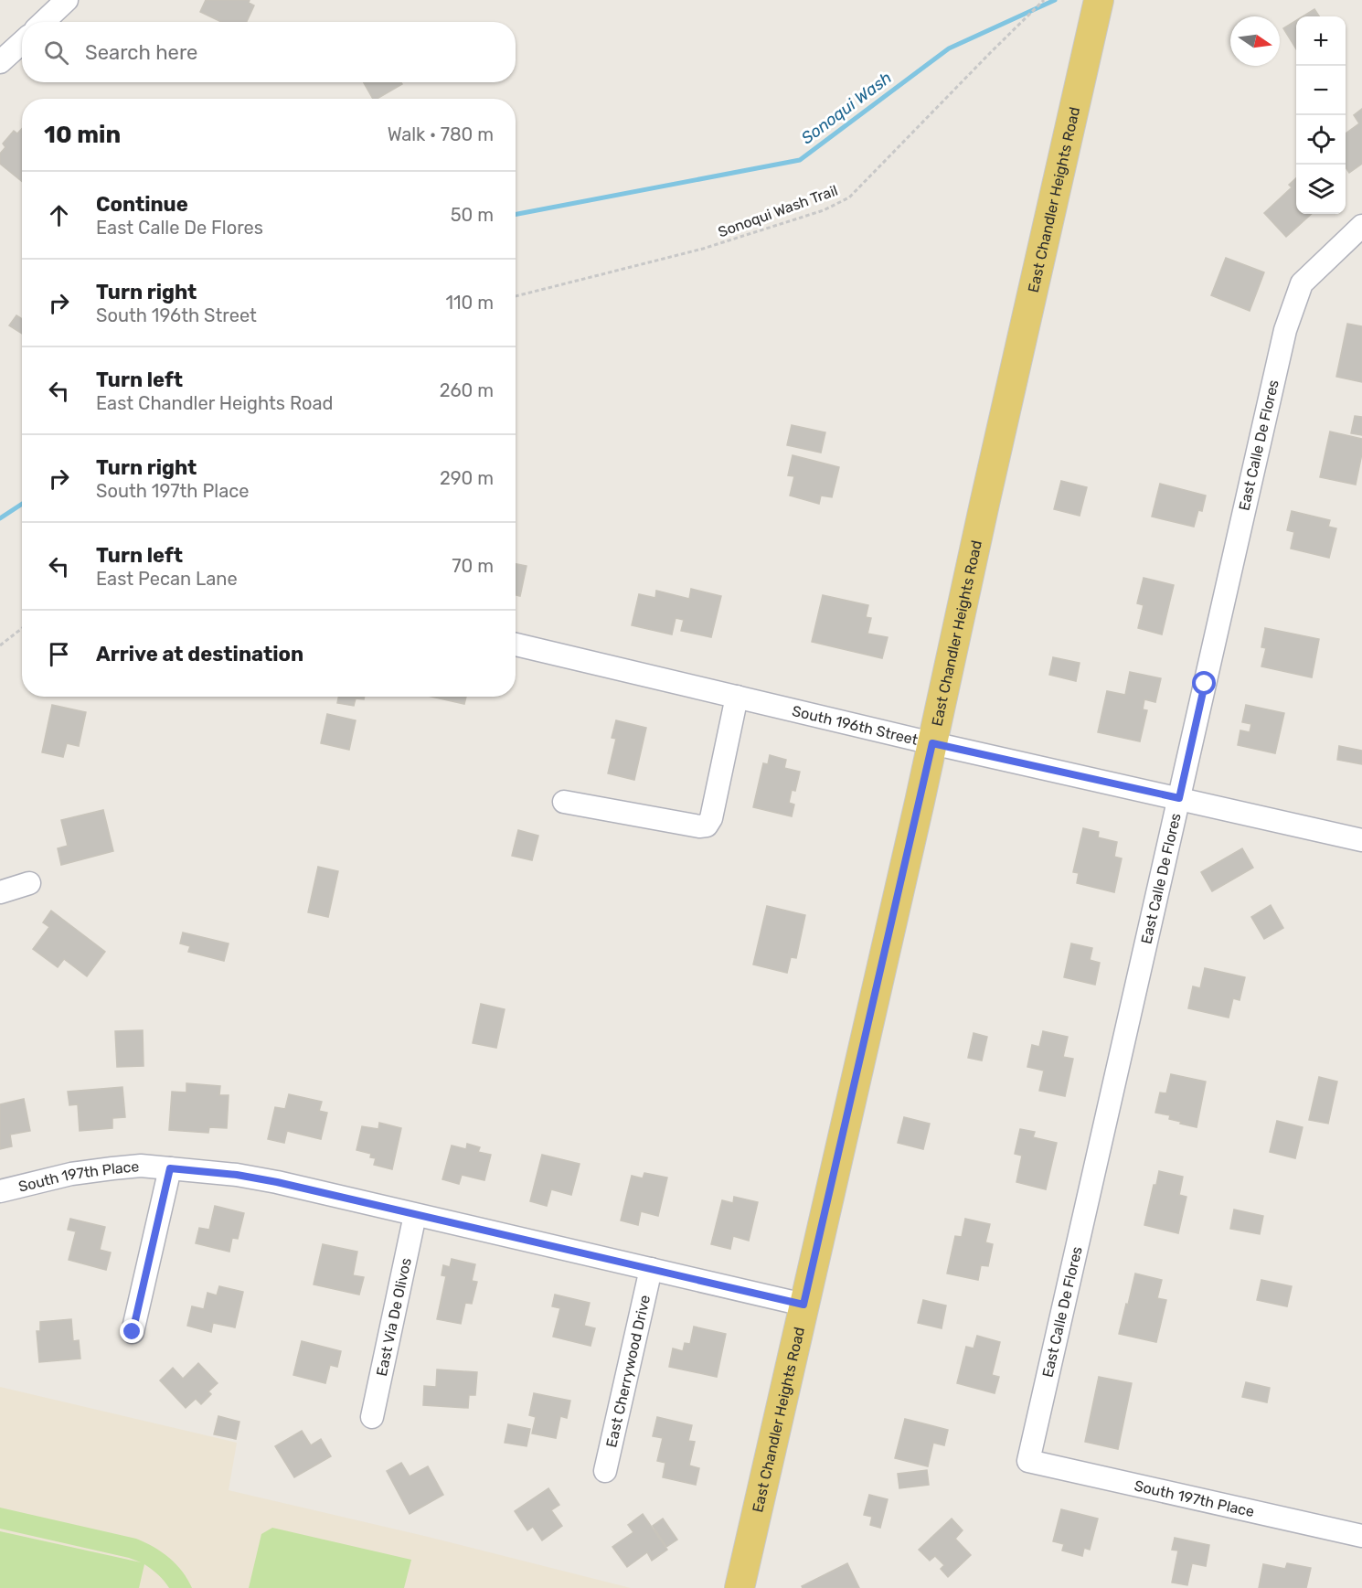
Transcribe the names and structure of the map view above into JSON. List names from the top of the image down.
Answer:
{
  "streets": {
    "main road": ["East Chandler Heights Road"],
    "street": [
      "East Calle De Flores",
      "South 196th Street",
      "South 197th Place",
      "East Via De Olivos",
      "East Cherrywood Drive"
    ],
    "path": ["Sonoqui Wash Trail"]
  },
  "crossings": [
    ["East Chandler Heights Road", "South 196th Street"],
    ["East Chandler Heights Road", "South 197th Place"],
    ["East Calle De Flores", "South 196th Street"],
    ["East Calle De Flores", "South 197th Place"],
    ["South 197th Place", "East Via De Olivos"],
    ["South 197th Place", "East Cherrywood Drive"]
  ],
  "water": ["Sonoqui Wash"],
  "north": "right",
  "page": {
    "map_buttons": ["+", "−"],
    "search": "Search here",
    "heading": ["10 min", "Walk · 780 m"],
    "list": [
      ["Continue", "East Calle De Flores", "50 m"],
      ["Turn right", "South 196th Street", "110 m"],
      ["Turn left", "East Chandler Heights Road", "260 m"],
      ["Turn right", "South 197th Place", "290 m"],
      ["Turn left", "East Pecan Lane", "70 m"],
      "Arrive at destination"
    ]
  }
}
